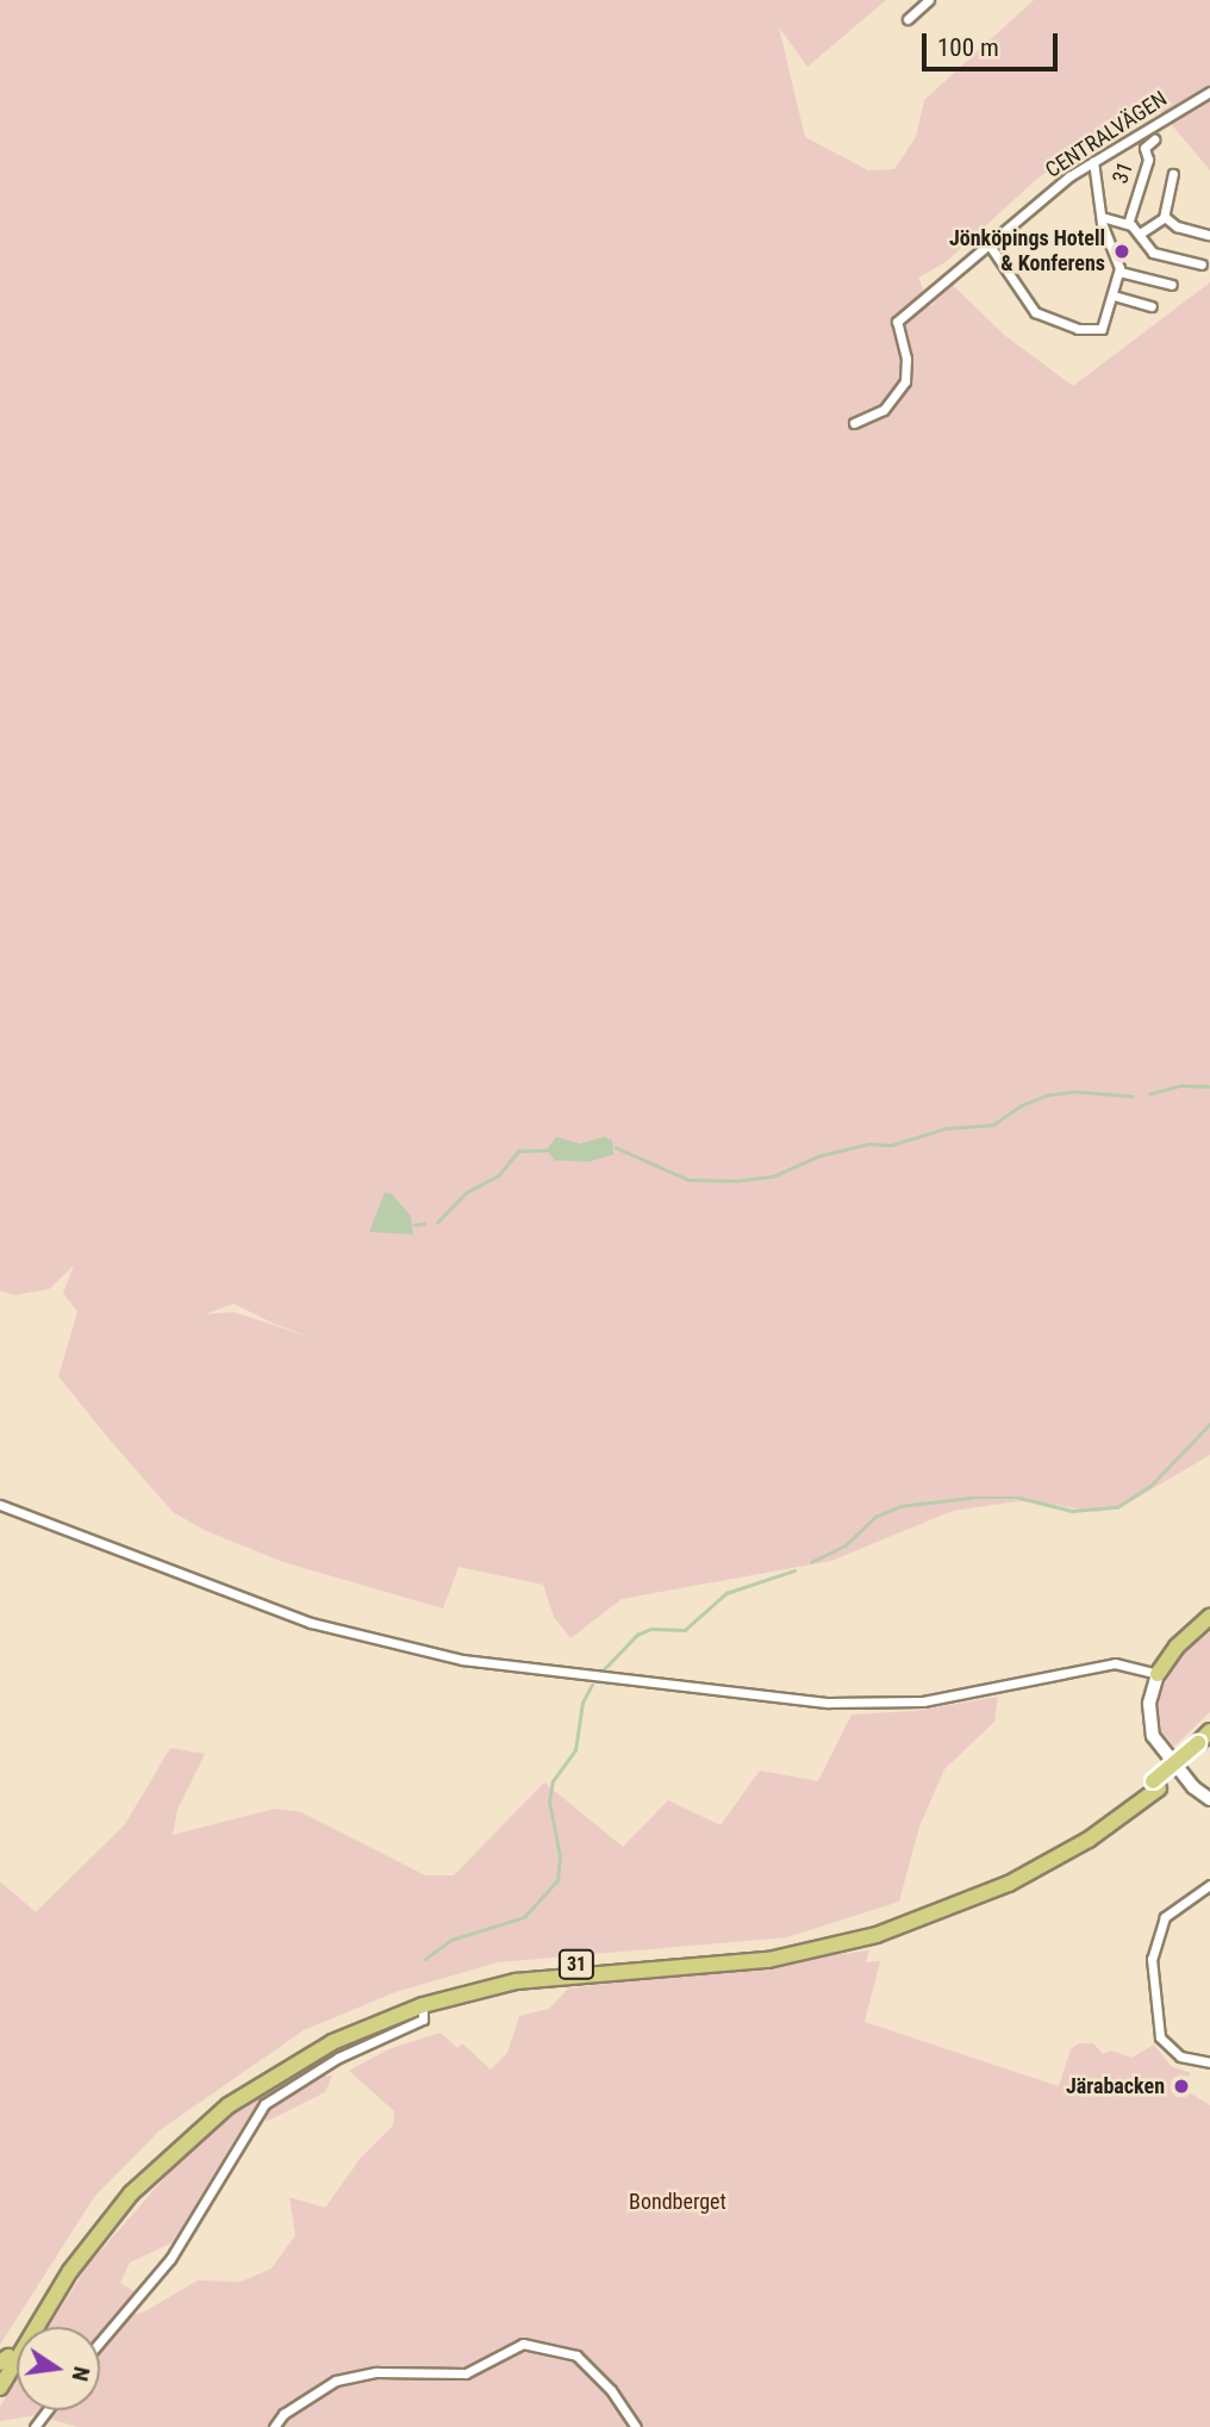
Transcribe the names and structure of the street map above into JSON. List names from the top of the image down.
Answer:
{
  "streets": {
    "highway": ["31"],
    "street": ["CENTRALVÄGEN"]
  },
  "parks": ["Bondberget"],
  "places": ["Jönköpings Hotell & Konferens", "Järabacken"],
  "scale_bar": "100 m",
  "north": "right"
}
